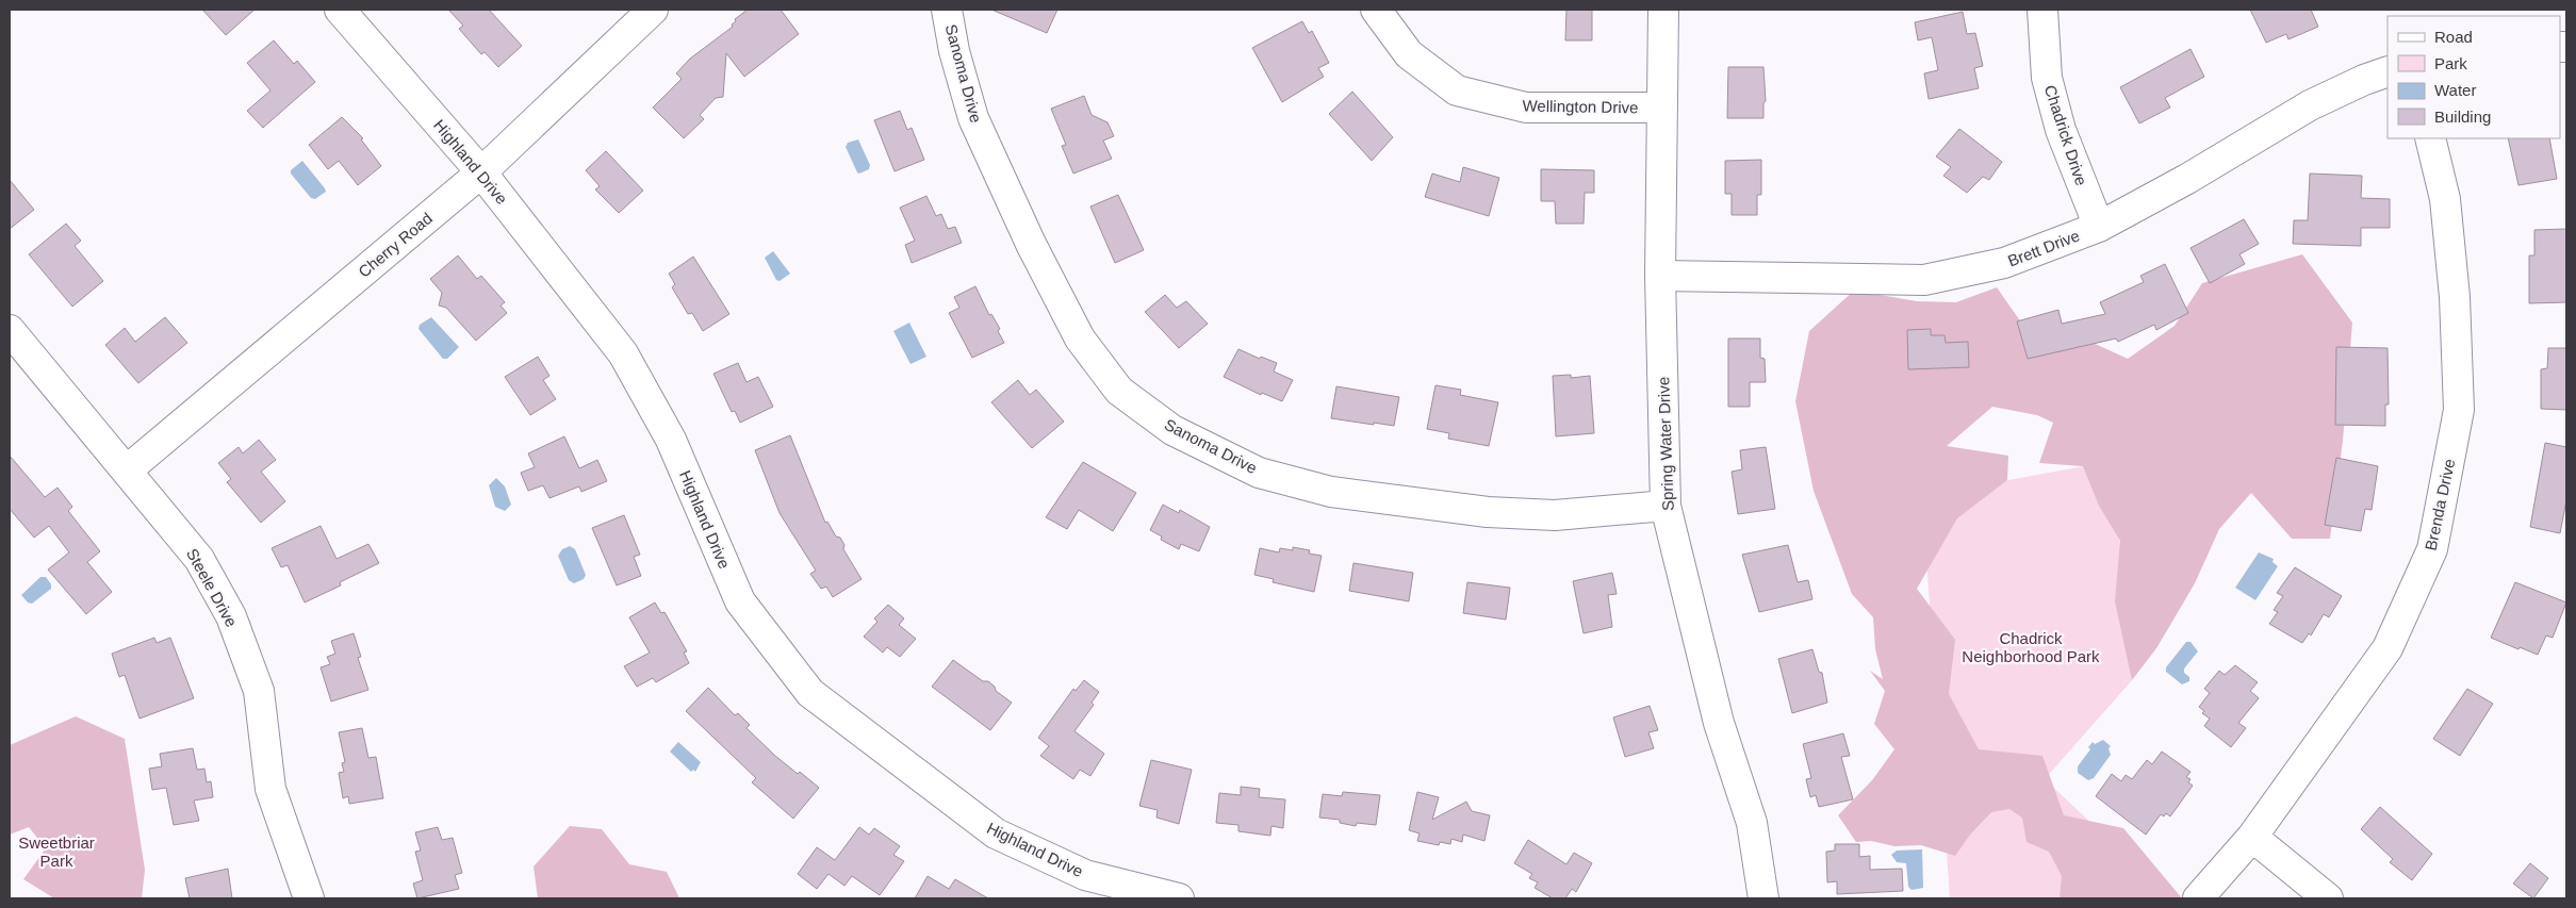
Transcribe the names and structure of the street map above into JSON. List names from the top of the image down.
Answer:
{
  "streets": {
    "street": [
      "Sanoma Drive",
      "Wellington Drive",
      "Chadrick Drive",
      "Highland Drive",
      "Cherry Road",
      "Brett Drive",
      "Spring Water Drive",
      "Brenda Drive",
      "Steele Drive"
    ]
  },
  "crossings": [
    ["Sanoma Drive", "Spring Water Drive"],
    ["Wellington Drive", "Spring Water Drive"],
    ["Chadrick Drive", "Brett Drive"],
    ["Highland Drive", "Cherry Road"],
    ["Cherry Road", "Steele Drive"],
    ["Brett Drive", "Spring Water Drive"]
  ],
  "parks": ["Chadrick Neighborhood Park", "Sweetbriar Park"],
  "legend": [
    "Road",
    "Park",
    "Water",
    "Building"
  ]
}
